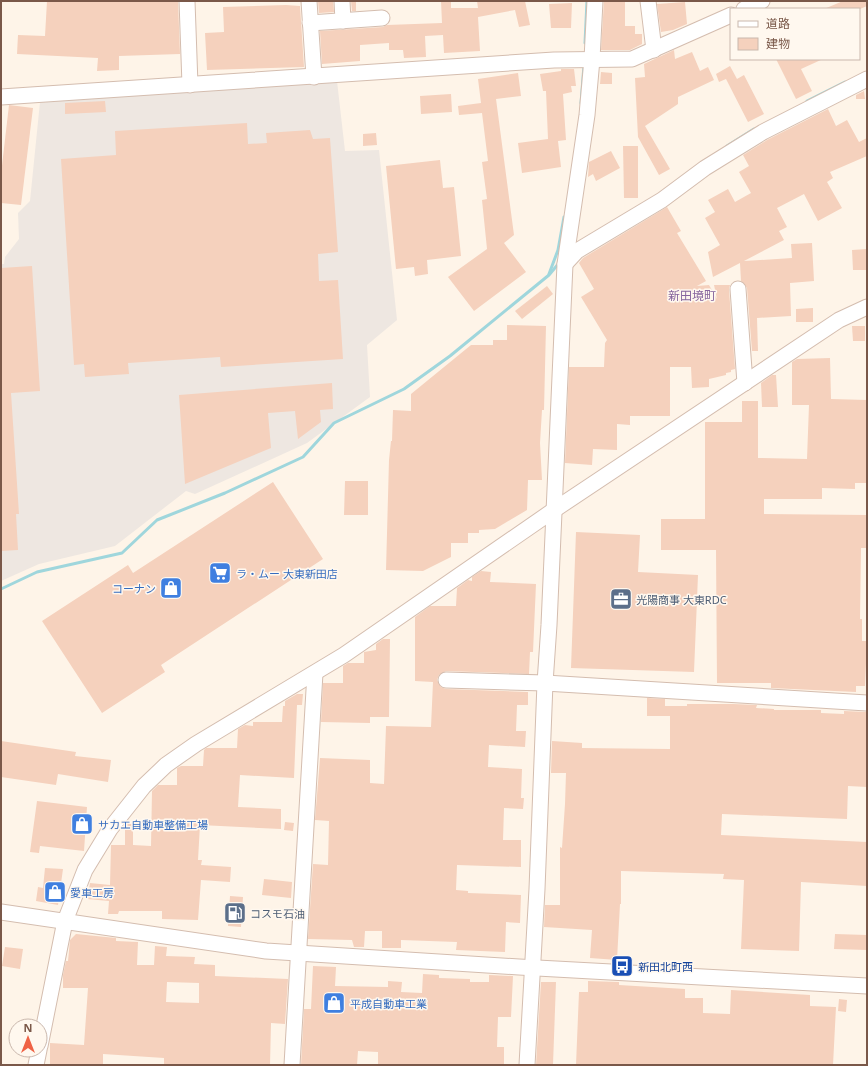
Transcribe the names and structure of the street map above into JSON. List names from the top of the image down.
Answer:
{
  "districts": ["新田境町"],
  "places": {
    "supermarket": ["ラ・ムー 大東新田店"],
    "shop": [
      "コーナン",
      "サカエ自動車整備工場",
      "愛車工房",
      "平成自動車工業"
    ],
    "office": ["光陽商事 大東RDC"],
    "fuel station": ["コスモ石油"],
    "bus stop": ["新田北町西"]
  },
  "legend": ["道路", "建物"],
  "north": "top"
}
